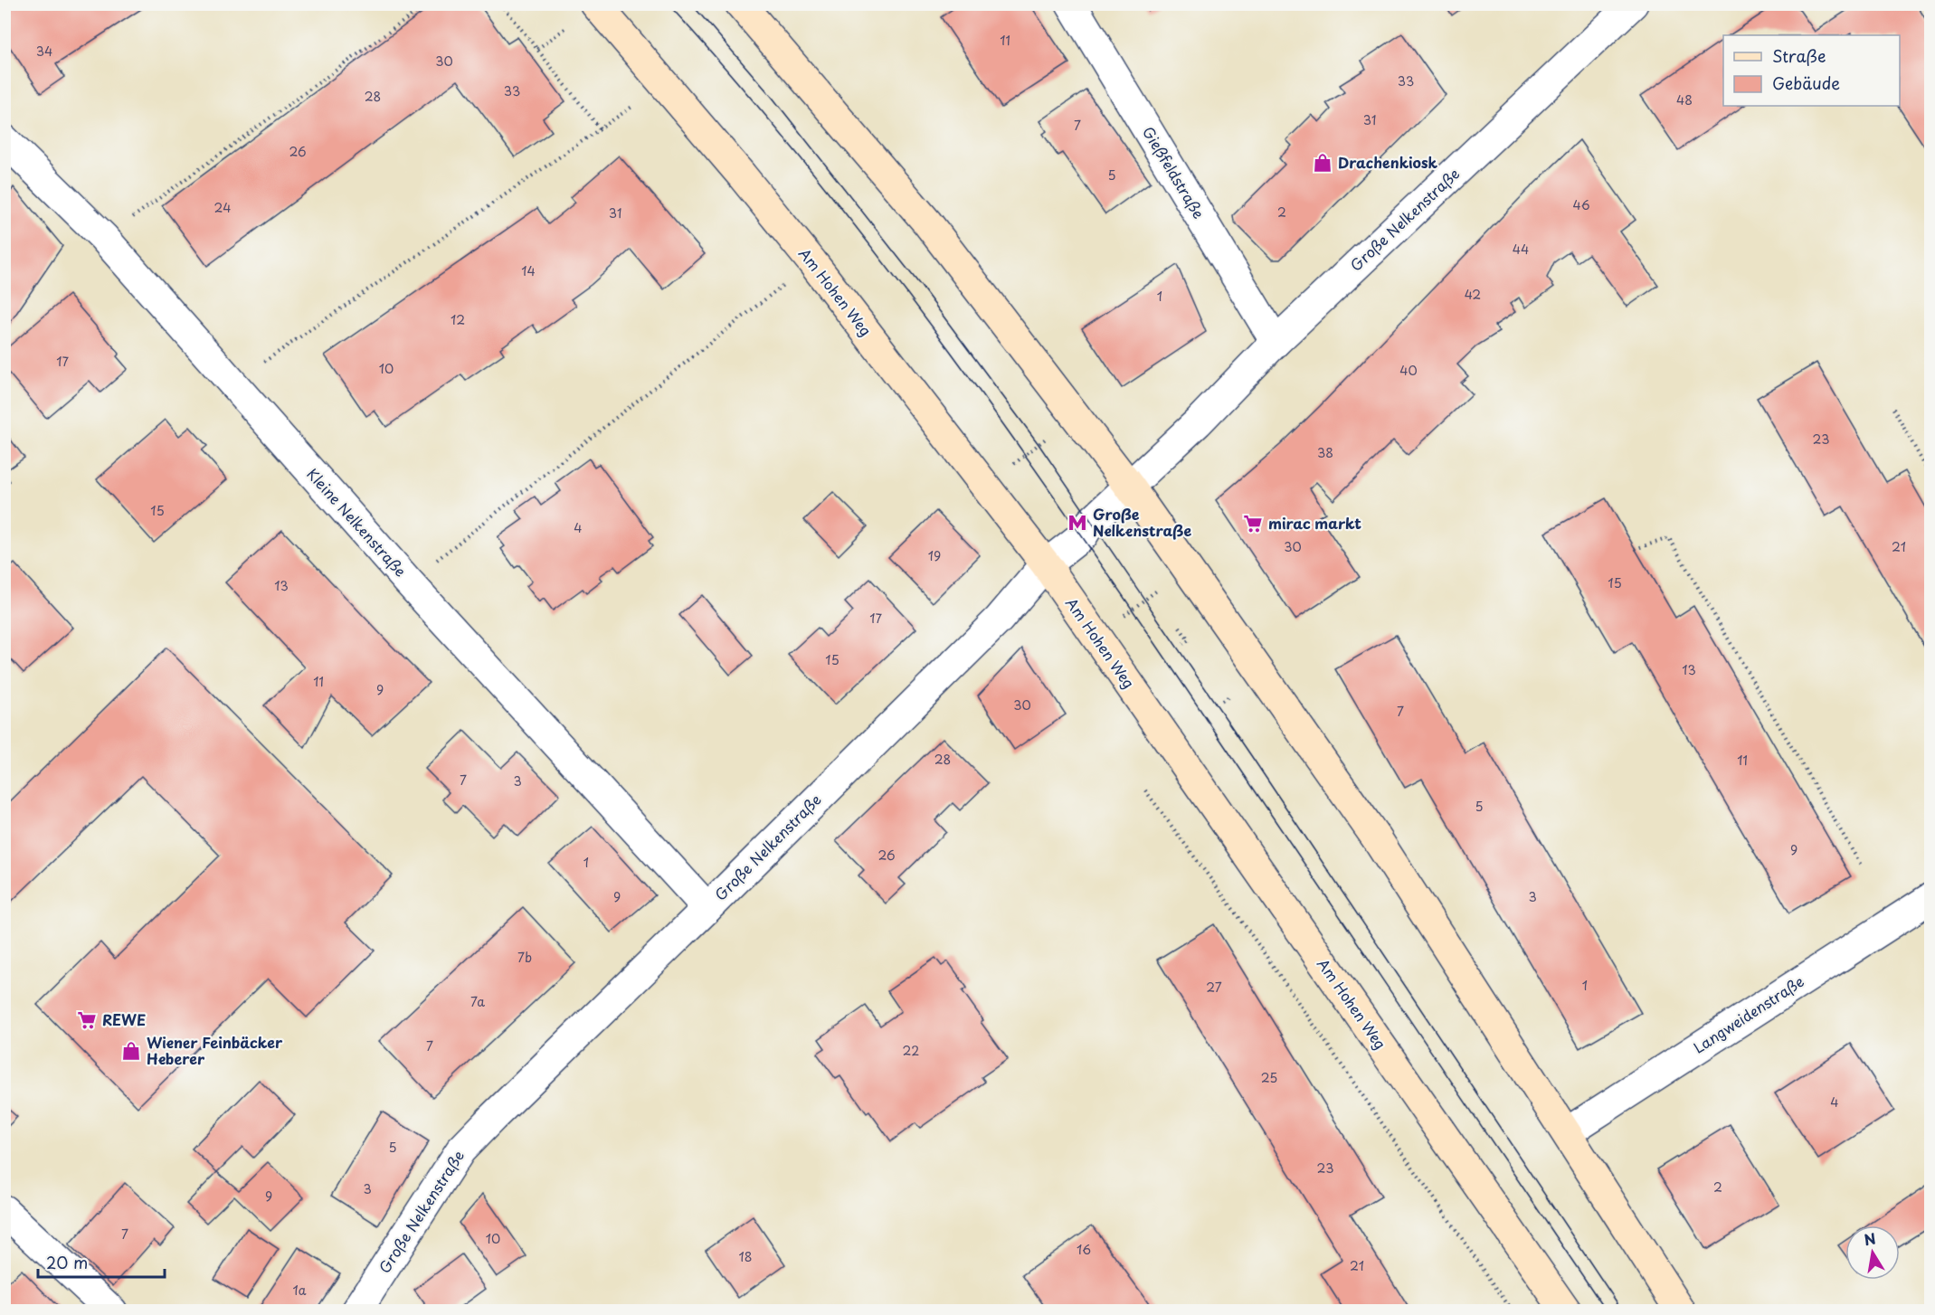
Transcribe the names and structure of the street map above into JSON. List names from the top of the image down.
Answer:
{
  "streets": {
    "main road": ["Am Hohen Weg"],
    "street": [
      "Gießfeldstraße",
      "Große Nelkenstraße",
      "Kleine Nelkenstraße",
      "Langweidenstraße"
    ]
  },
  "crossings": [
    ["Gießfeldstraße", "Große Nelkenstraße"],
    ["Große Nelkenstraße", "Am Hohen Weg"],
    ["Große Nelkenstraße", "Kleine Nelkenstraße"]
  ],
  "places": {
    "shop": ["Drachenkiosk", "Wiener Feinbäcker Heberer"],
    "metro station": ["Große Nelkenstraße"],
    "supermarket": ["mirac markt", "REWE"]
  },
  "house_numbers": [
    "11",
    "34",
    "30",
    "33",
    "33",
    "28",
    "48",
    "31",
    "7",
    "26",
    "5",
    "46",
    "24",
    "2",
    "31",
    "44",
    "14",
    "42",
    "1",
    "12",
    "17",
    "10",
    "40",
    "23",
    "38",
    "15",
    "4",
    "30",
    "21",
    "19",
    "15",
    "13",
    "17",
    "15",
    "13",
    "11",
    "9",
    "30",
    "7",
    "28",
    "11",
    "7",
    "3",
    "5",
    "9",
    "26",
    "1",
    "9",
    "3",
    "7b",
    "1",
    "27",
    "7a",
    "7",
    "22",
    "25",
    "4",
    "5",
    "23",
    "2",
    "3",
    "9",
    "7",
    "10",
    "16",
    "18",
    "21",
    "1a"
  ],
  "legend": ["Straße", "Gebäude"],
  "scale_bar": "20 m",
  "north": "top"
}
